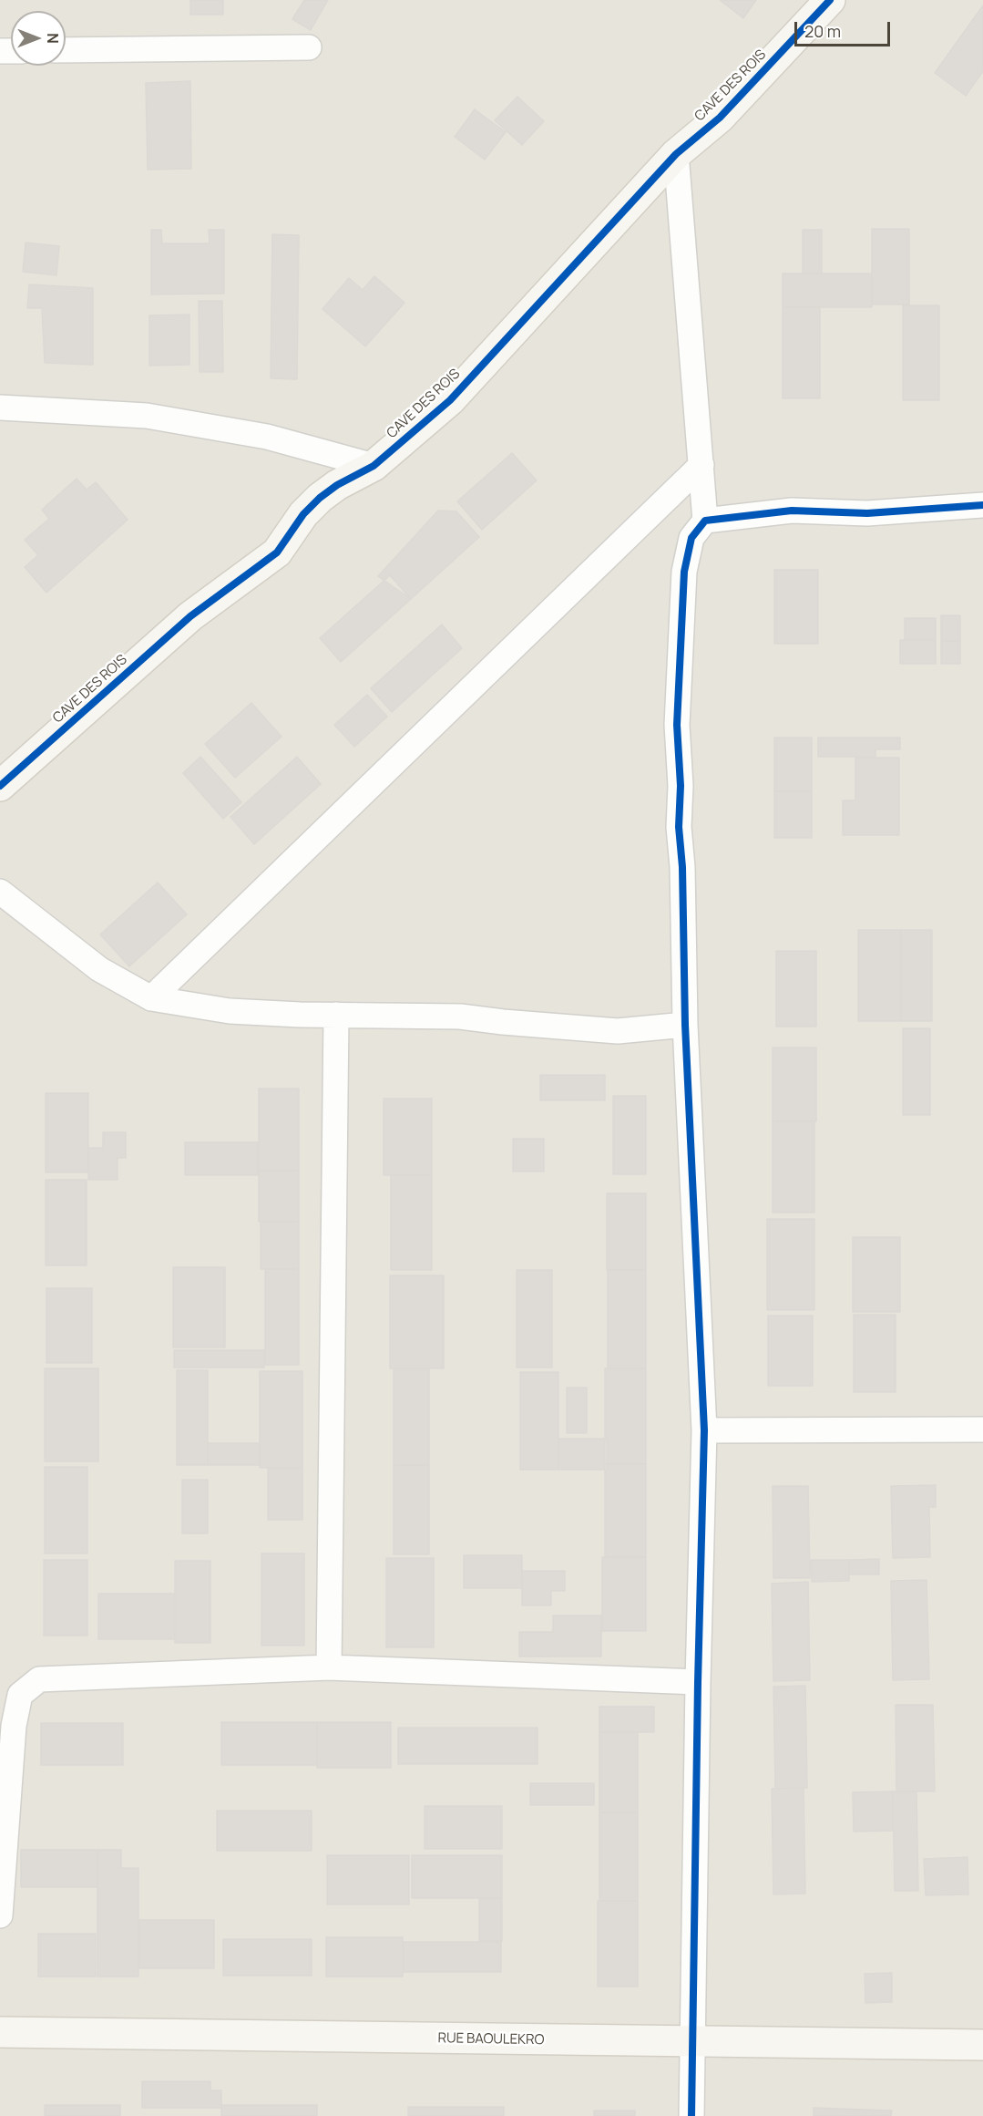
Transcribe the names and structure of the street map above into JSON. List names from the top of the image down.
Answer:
{
  "streets": {
    "street": ["CAVE DES ROIS", "RUE BAOULEKRO"]
  },
  "scale_bar": "20 m",
  "north": "right"
}
